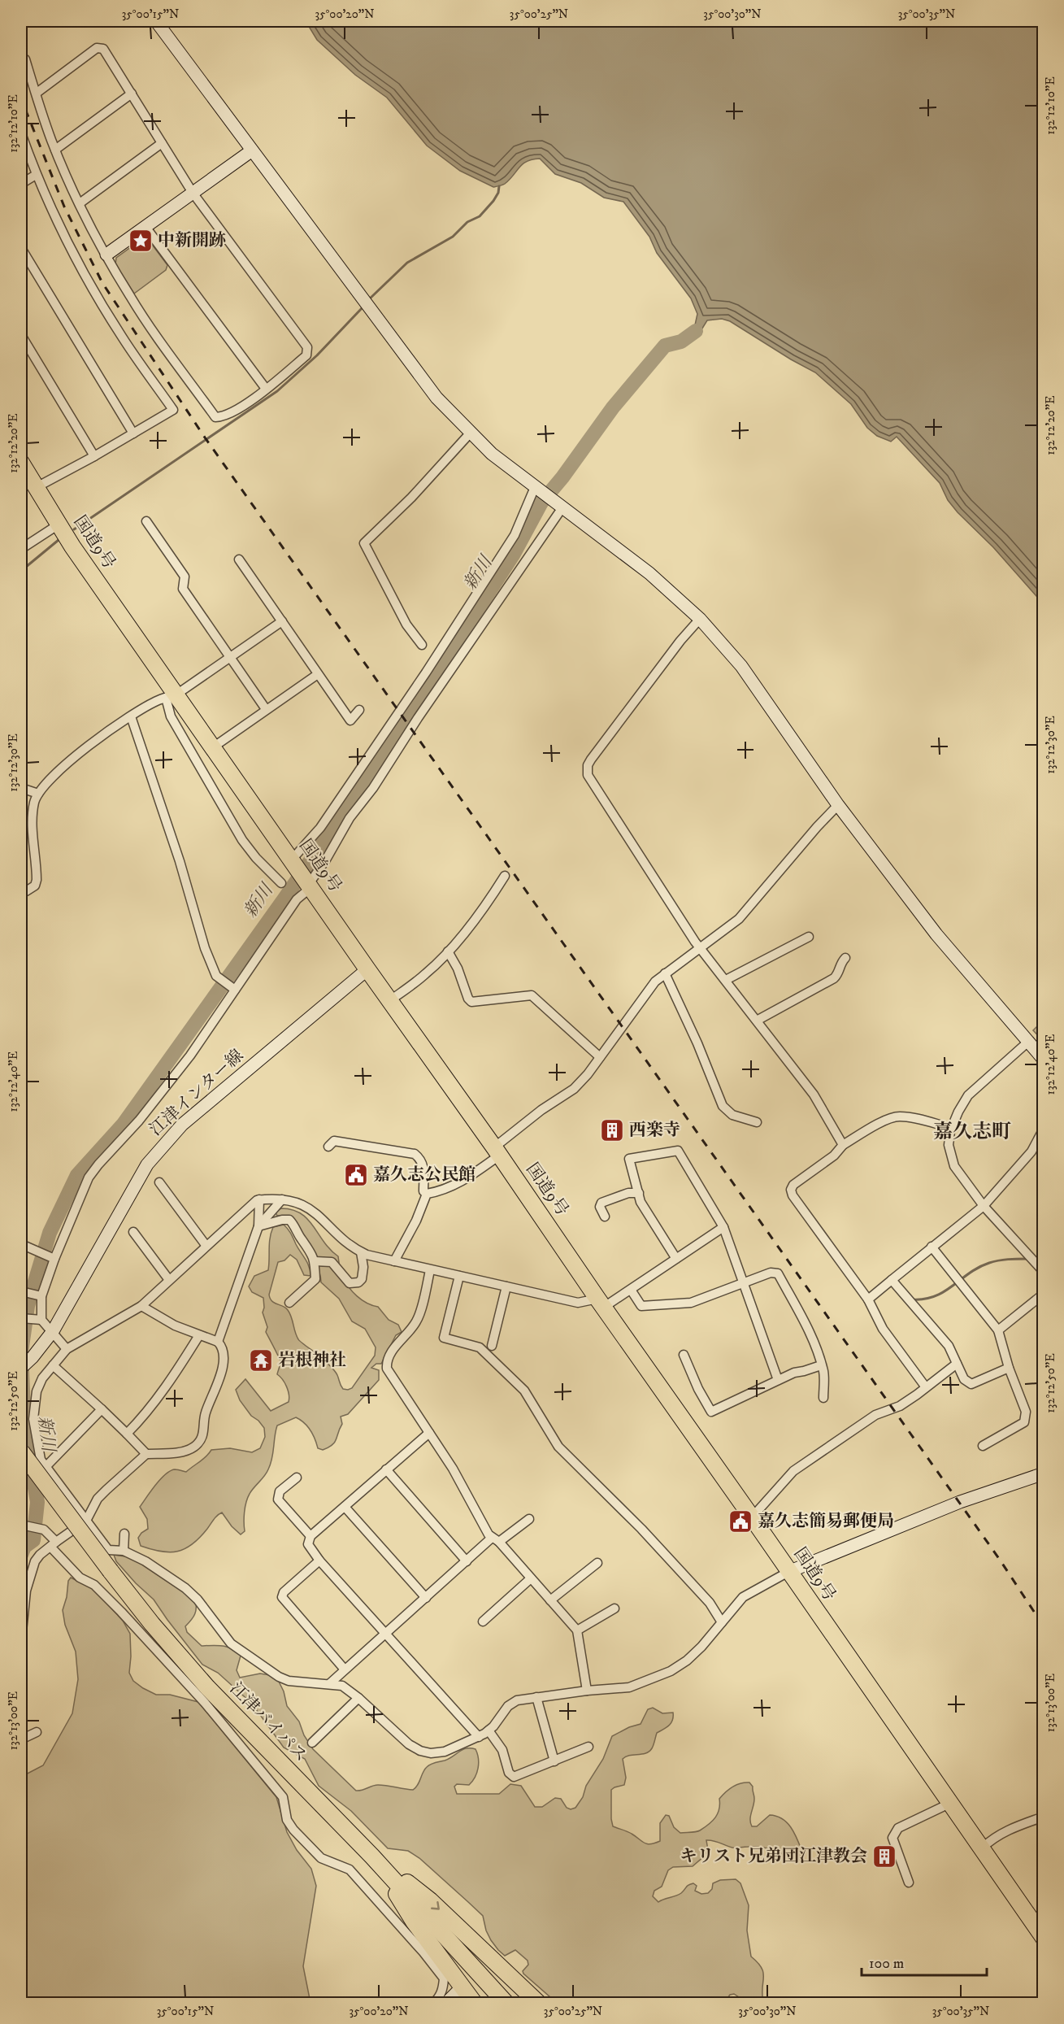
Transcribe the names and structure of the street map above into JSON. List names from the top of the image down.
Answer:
{
  "streets": {
    "highway": ["国道9号", "江津バイパス"],
    "street": ["江津インター線"]
  },
  "crossings": [
    ["国道9号", "江津インター線"]
  ],
  "districts": ["嘉久志町"],
  "water": ["新川"],
  "places": {
    "place": ["中新開跡"],
    "building": ["西楽寺", "キリスト兄弟団江津教会"],
    "public building": ["嘉久志公民館", "嘉久志簡易郵便局"],
    "temple": ["岩根神社"]
  },
  "scale_bar": "100 m",
  "coordinates": [
    "35°00'15\"N",
    "35°00'20\"N",
    "35°00'25\"N",
    "35°00'30\"N",
    "35°00'35\"N",
    "132°12'10\"E",
    "132°12'20\"E",
    "132°12'30\"E",
    "132°12'40\"E",
    "132°12'50\"E",
    "132°13'00\"E"
  ]
}
